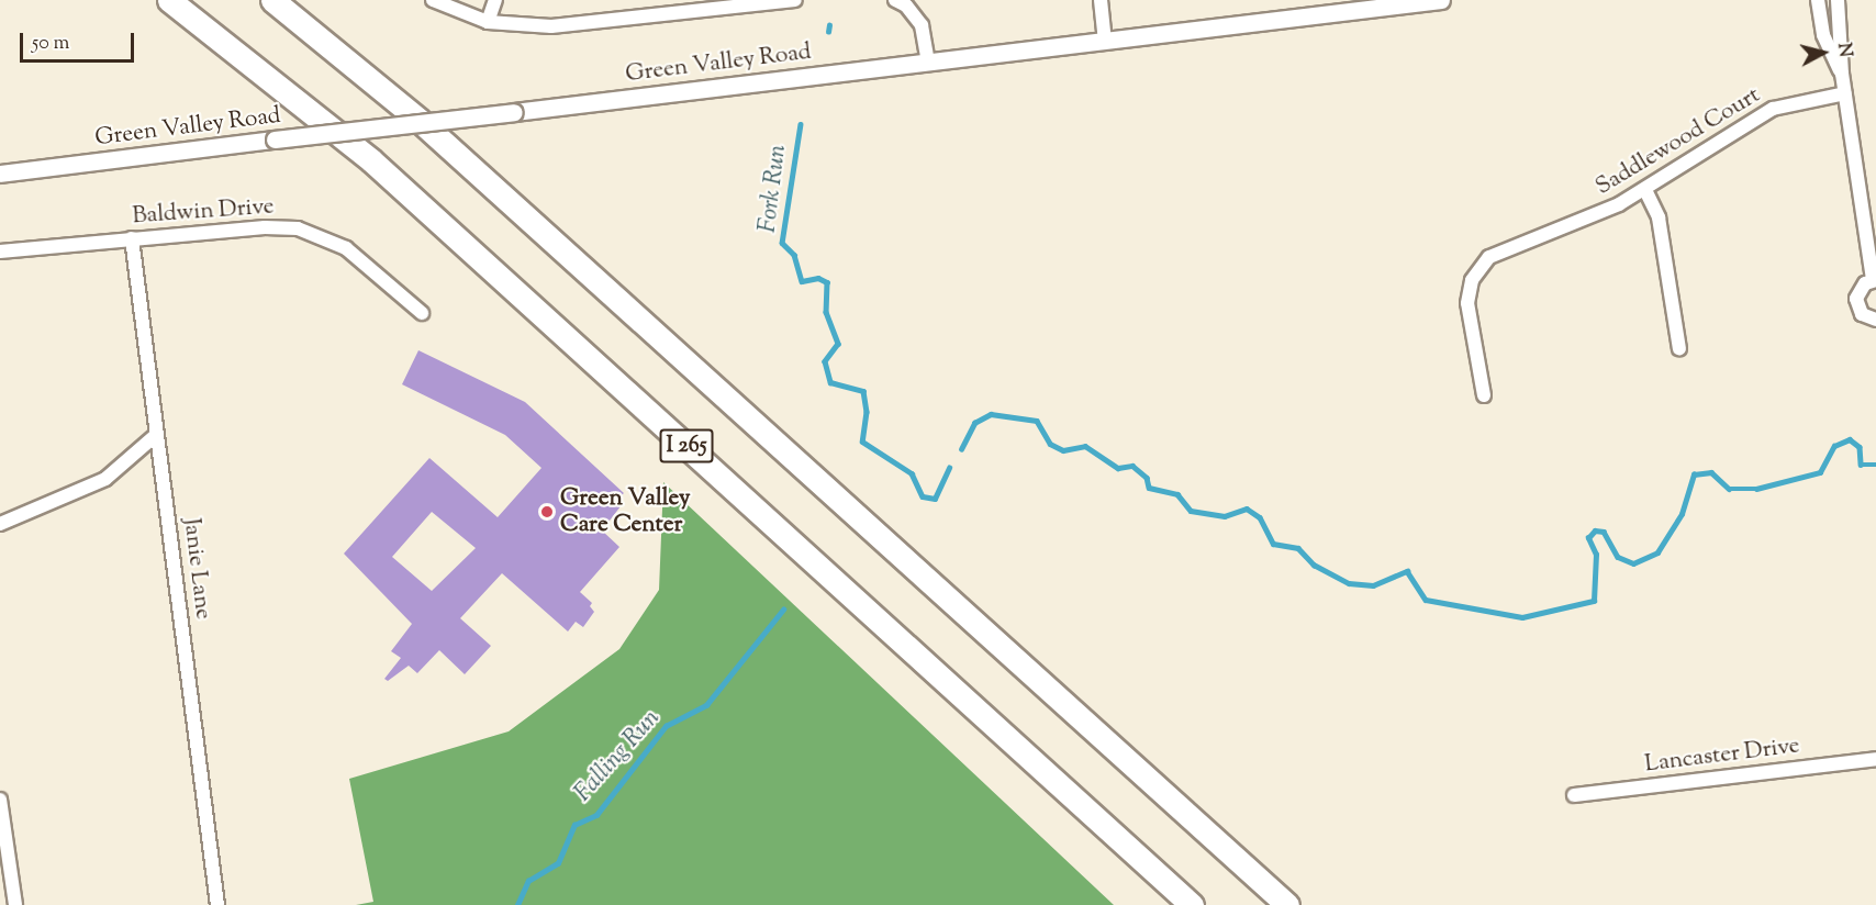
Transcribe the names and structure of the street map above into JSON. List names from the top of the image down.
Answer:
{
  "streets": {
    "highway": ["I 265"],
    "street": [
      "Green Valley Road",
      "Saddlewood Court",
      "Baldwin Drive",
      "Janie Lane",
      "Lancaster Drive"
    ]
  },
  "crossings": [
    ["Baldwin Drive", "Janie Lane"]
  ],
  "water": ["Fork Run", "Falling Run"],
  "places": ["Green Valley Care Center"],
  "scale_bar": "50 m",
  "north": "right"
}
